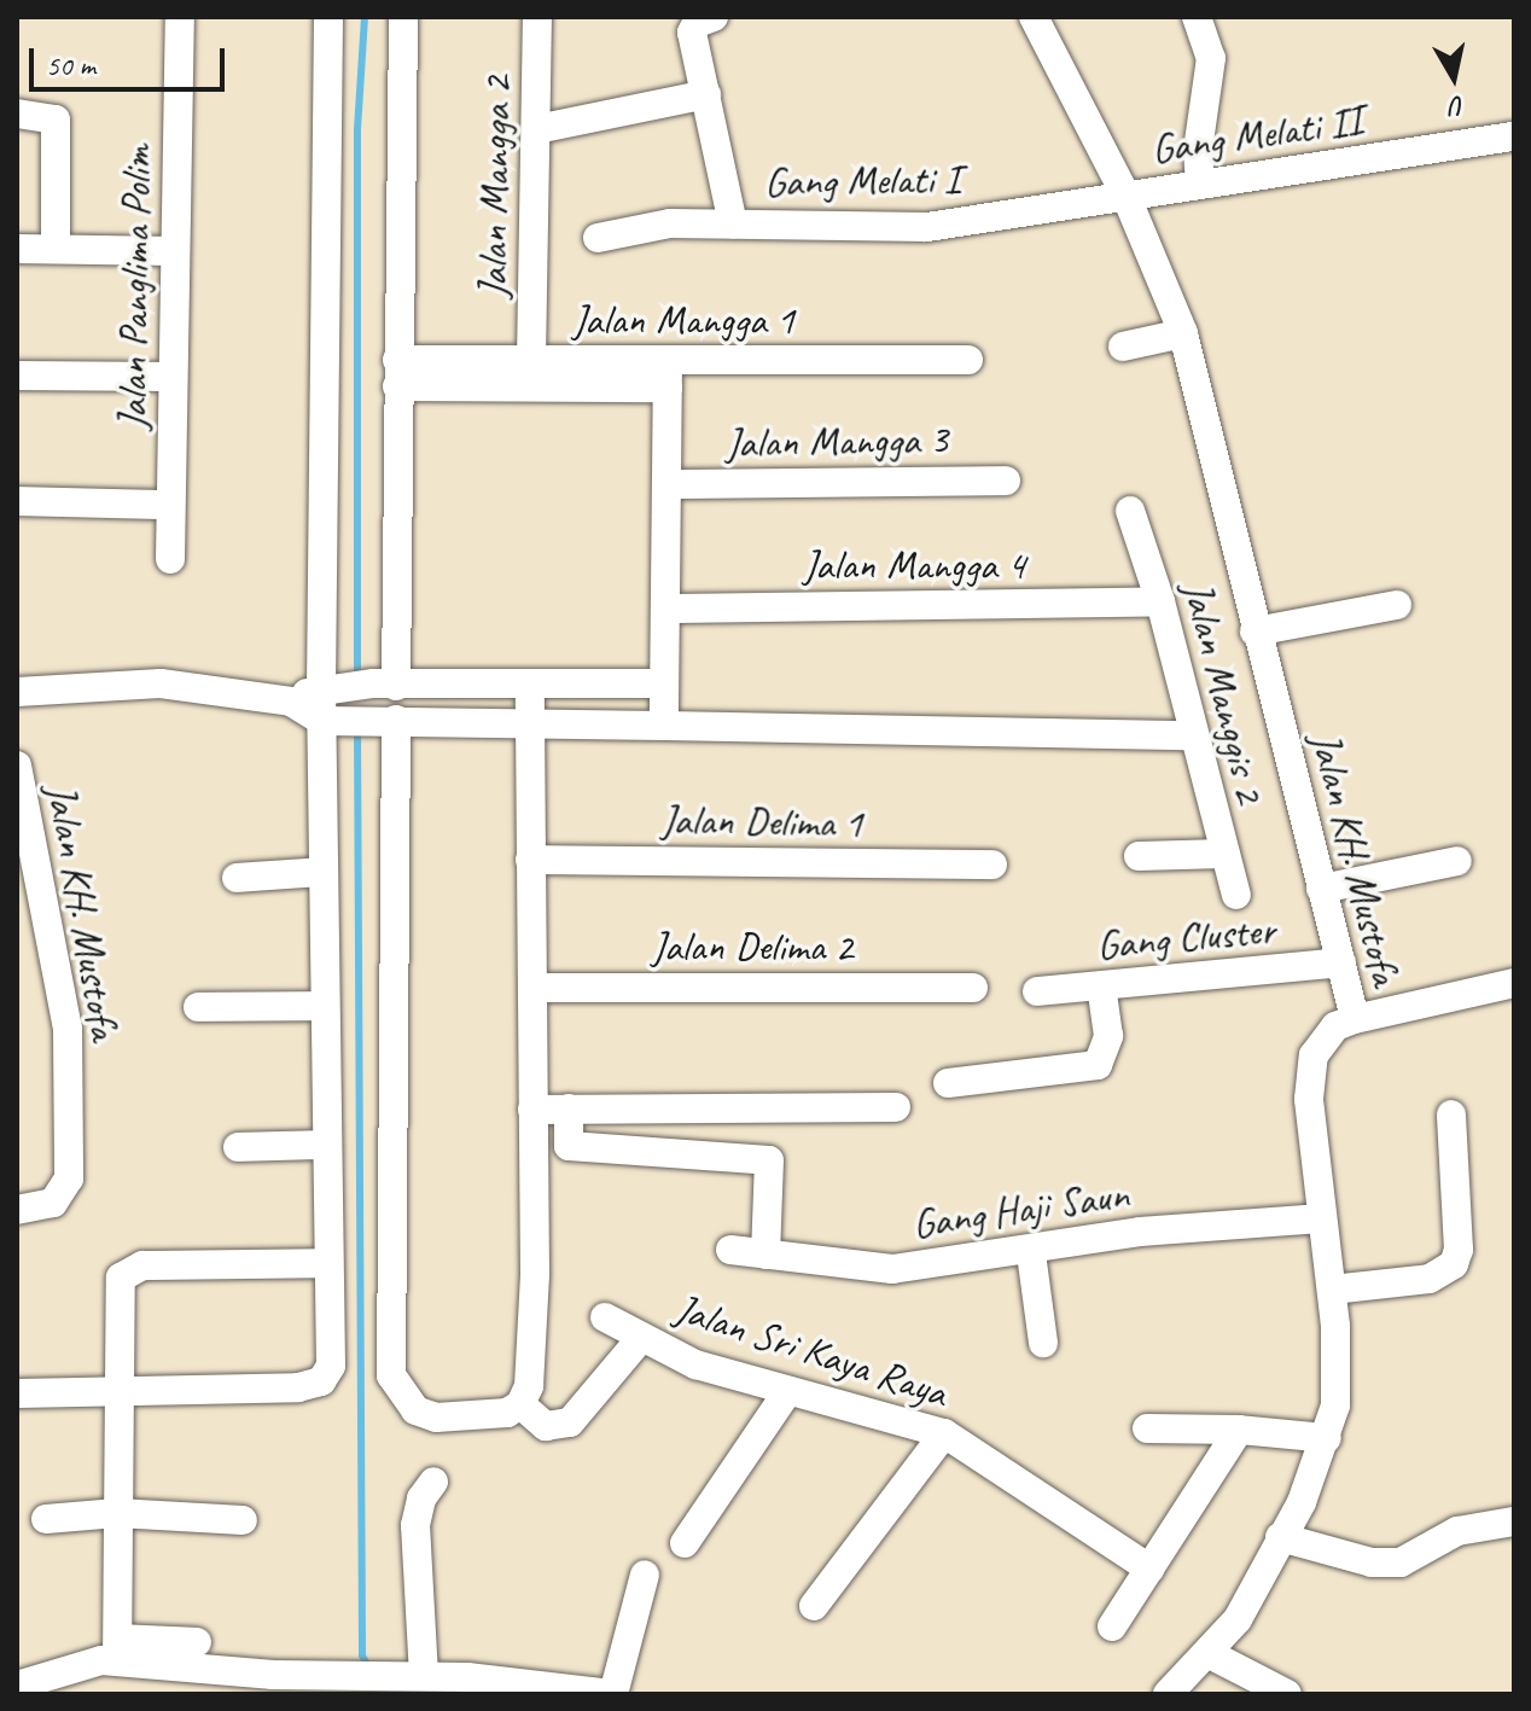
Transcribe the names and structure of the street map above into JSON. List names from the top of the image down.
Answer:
{
  "streets": {
    "street": [
      "Gang Melati II",
      "Gang Melati I",
      "Jalan Mangga 2",
      "Jalan Panglima Polim",
      "Jalan Mangga 1",
      "Jalan Mangga 3",
      "Jalan Mangga 4",
      "Jalan Manggis 2",
      "Jalan Delima 1",
      "Jalan KH. Mustofa",
      "Gang Cluster",
      "Jalan Delima 2",
      "Gang Haji Saun",
      "Jalan Sri Kaya Raya"
    ]
  },
  "crossings": [
    ["Gang Melati II", "Gang Melati I"],
    ["Gang Melati II", "Jalan KH. Mustofa"],
    ["Gang Melati I", "Jalan KH. Mustofa"],
    ["Jalan Mangga 2", "Jalan Mangga 1"],
    ["Jalan Mangga 4", "Jalan Manggis 2"],
    ["Jalan KH. Mustofa", "Gang Cluster"],
    ["Jalan KH. Mustofa", "Gang Haji Saun"]
  ],
  "scale_bar": "50 m",
  "north": "bottom"
}
